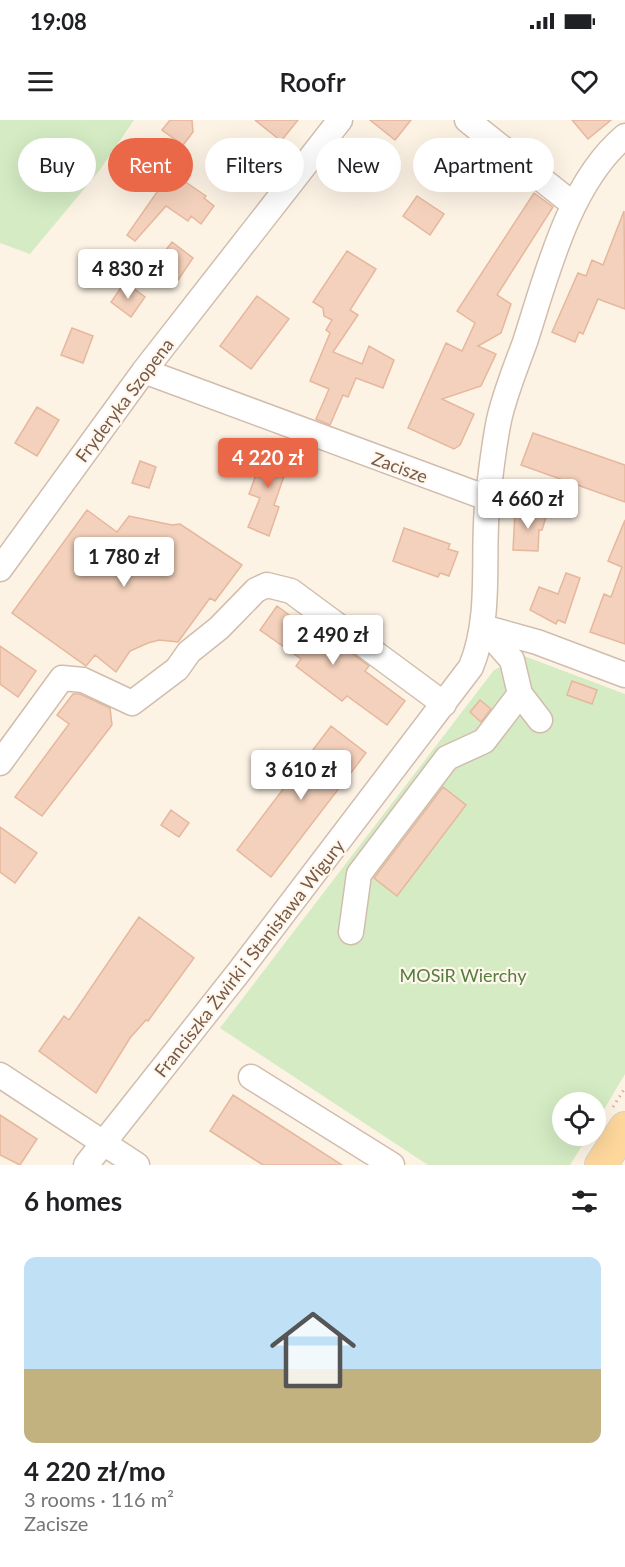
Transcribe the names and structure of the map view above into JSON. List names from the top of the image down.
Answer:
{
  "streets": {
    "street": ["Fryderyka Szopena", "Zacisze", "Franciszka Żwirki i Stanisława Wigury"]
  },
  "crossings": [
    ["Fryderyka Szopena", "Zacisze"],
    ["Zacisze", "Franciszka Żwirki i Stanisława Wigury"]
  ],
  "parks": ["MOSiR Wierchy"],
  "page": {
    "status": "19:08",
    "header": "Roofr",
    "chip": [
      "Buy",
      "Rent",
      "Filters",
      "New",
      "Apartment"
    ],
    "price": [
      "4 830 zł",
      "4 220 zł",
      "4 660 zł",
      "1 780 zł",
      "2 490 zł",
      "3 610 zł"
    ],
    "heading": "6 homes",
    "list": [
      {
        "name": "4 220 zł/mo",
        "note": "3 rooms · 116 m² · Zacisze"
      }
    ]
  }
}
